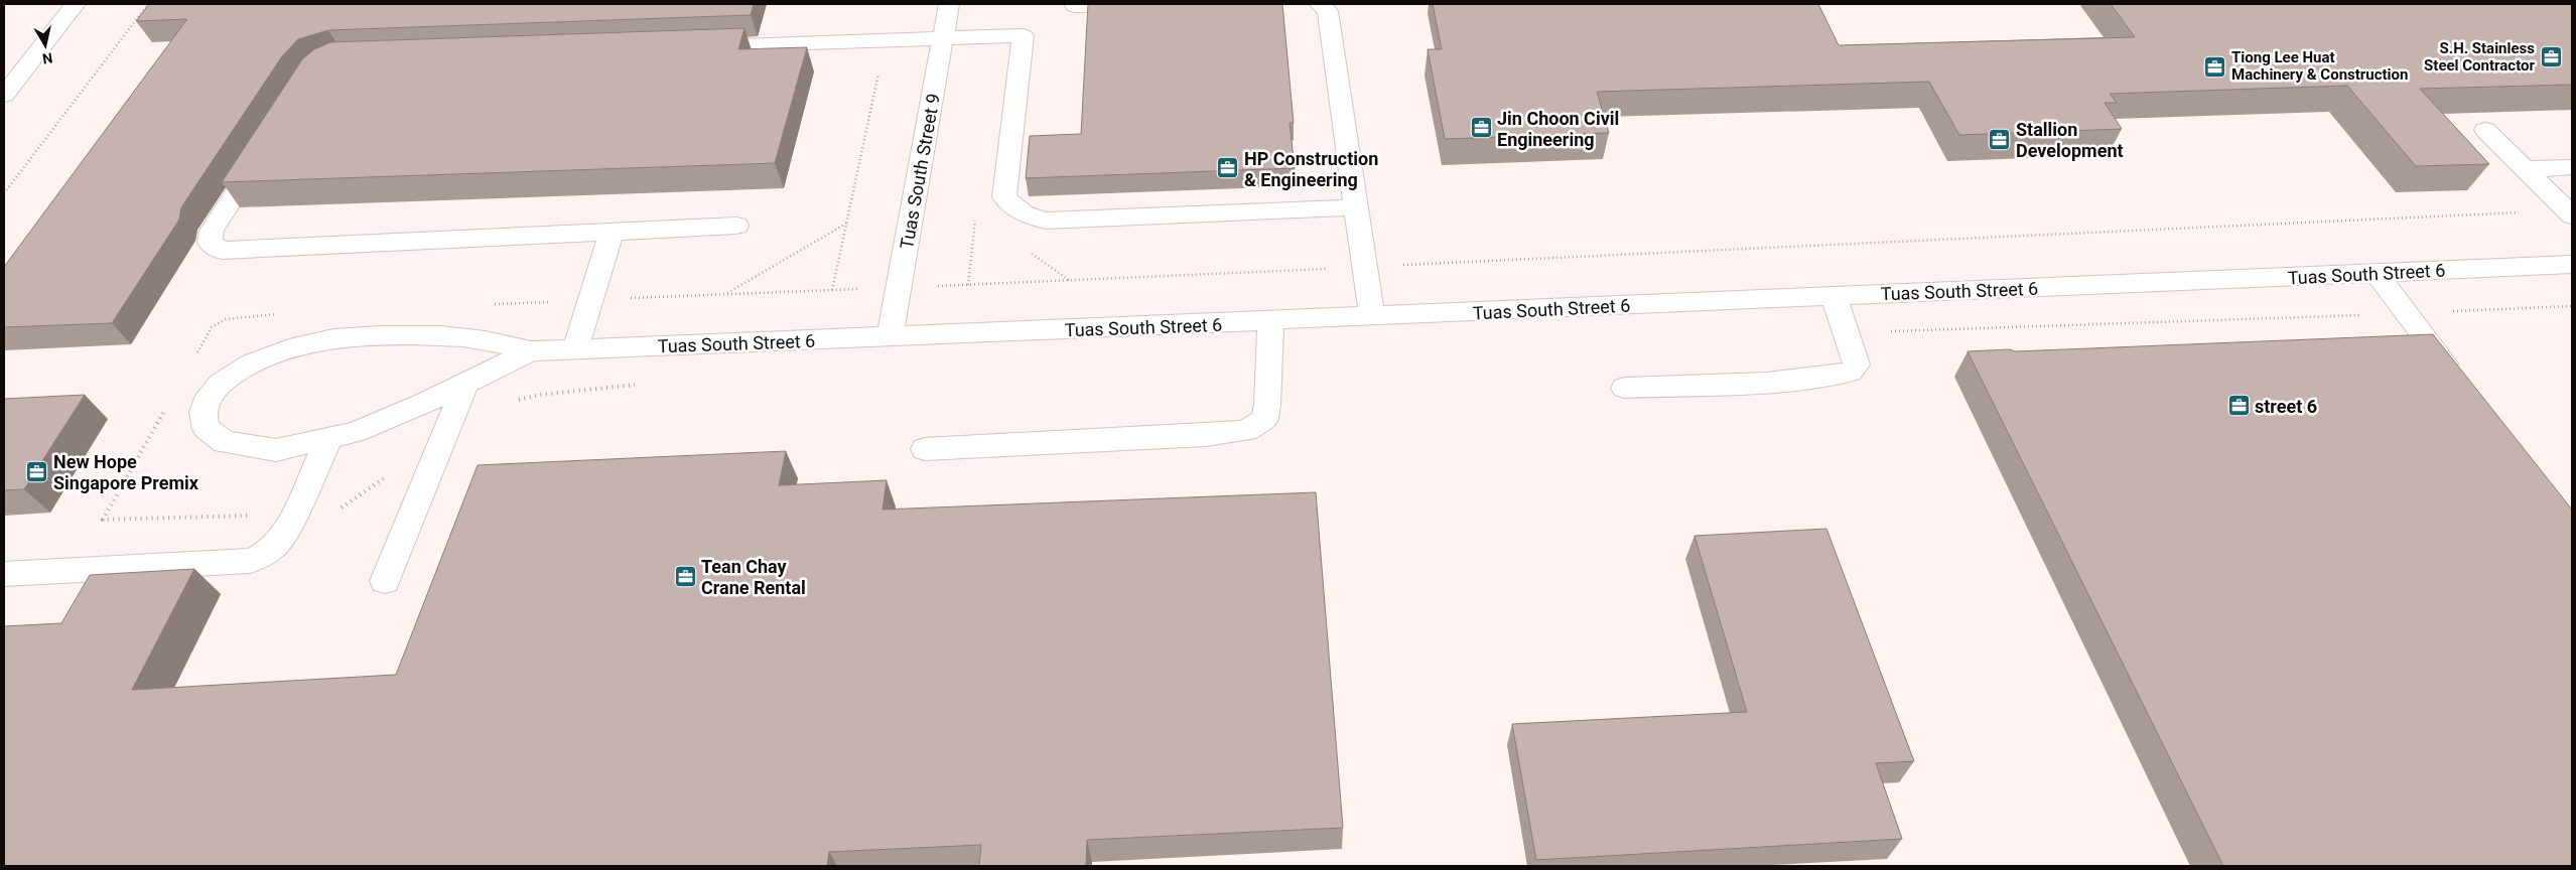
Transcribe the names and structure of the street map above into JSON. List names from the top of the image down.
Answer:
{
  "streets": {
    "street": ["Tuas South Street 9", "Tuas South Street 6"]
  },
  "crossings": [
    ["Tuas South Street 9", "Tuas South Street 6"]
  ],
  "places": {
    "office": [
      "S.H. Stainless Steel Contractor",
      "Tiong Lee Huat Machinery & Construction",
      "Jin Choon Civil Engineering",
      "Stallion Development",
      "HP Construction & Engineering",
      "street 6",
      "New Hope Singapore Premix",
      "Tean Chay Crane Rental"
    ]
  },
  "north": "bottom"
}
